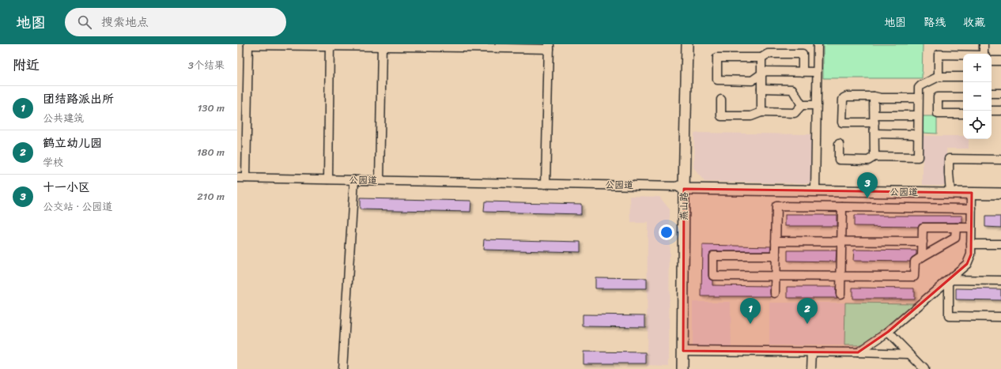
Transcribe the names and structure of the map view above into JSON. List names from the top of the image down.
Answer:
{
  "streets": {
    "main road": ["公园道", "燕山路"]
  },
  "crossings": [
    ["公园道", "燕山路"]
  ],
  "page": {
    "header": "地图",
    "search": "搜索地点",
    "nav": ["地图", "路线", "收藏"],
    "heading": ["附近", "3个结果"],
    "map_buttons": ["+", "−"],
    "list": [
      {
        "mark": "1",
        "name": "团结路派出所",
        "note": "公共建筑",
        "value": "130 m"
      },
      {
        "mark": "2",
        "name": "鹤立幼儿园",
        "note": "学校",
        "value": "180 m"
      },
      {
        "mark": "3",
        "name": "十一小区",
        "note": "公交站 · 公园道",
        "value": "210 m"
      }
    ],
    "pins": ["3", "1", "2"]
  }
}
